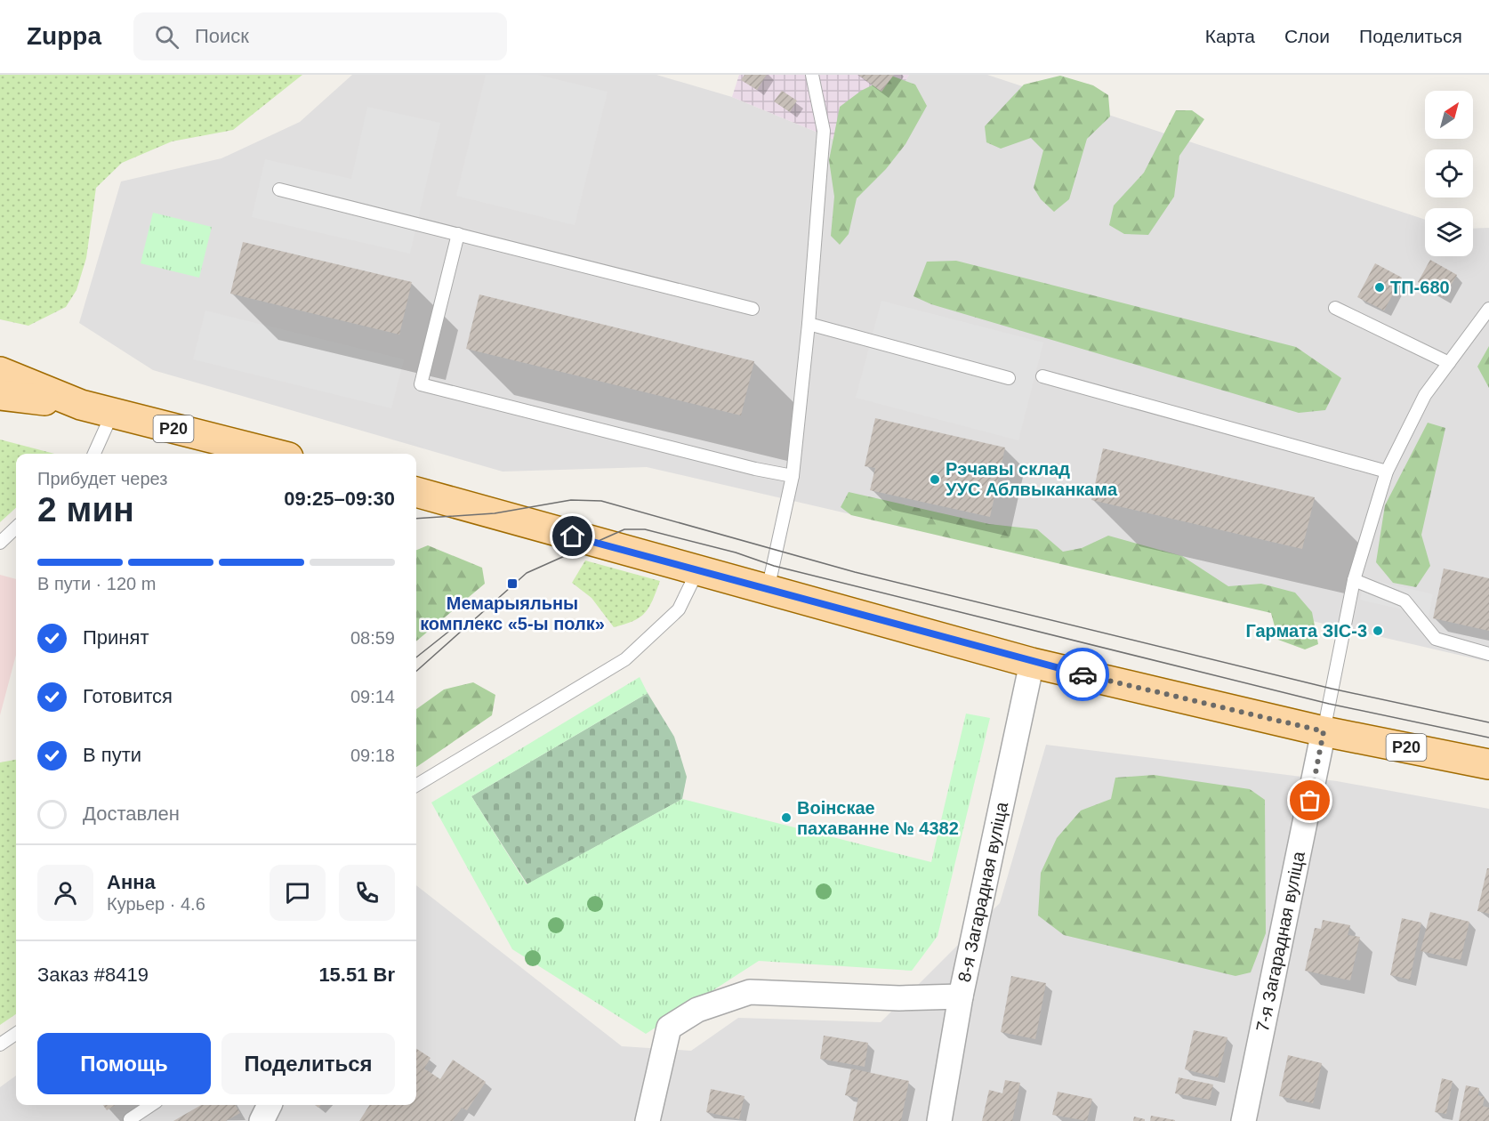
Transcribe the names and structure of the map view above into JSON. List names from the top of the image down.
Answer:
{
  "streets": {
    "main road": ["Р20"],
    "street": ["8-я Загарадная вуліца", "7-я Загарадная вуліца"]
  },
  "crossings": [
    ["Р20", "8-я Загарадная вуліца"],
    ["Р20", "7-я Загарадная вуліца"]
  ],
  "places": {
    "other": [
      "ТП-680",
      "Рэчавы склад УУС Аблвыканкама",
      "Гармата ЗІС-3",
      "Воінскае пахаванне № 4382"
    ],
    "transit": ["Мемарыяльны комплекс «5-ы полк»"]
  },
  "north": "top right",
  "page": {
    "header": "Zuppa",
    "search": "Поиск",
    "nav": ["Карта", "Слои", "Поделиться"],
    "heading": ["2 мин", "Прибудет через", "09:25–09:30"],
    "panel": [
      "Анна",
      "Курьер · 4.6",
      "Заказ #8419",
      "15.51 Br"
    ],
    "bar": "В пути · 120 m",
    "list": [
      ["Принят", "08:59"],
      ["Готовится", "09:14"],
      ["В пути", "09:18"],
      "Доставлен"
    ],
    "buttons": ["Помощь", "Поделиться"]
  }
}
